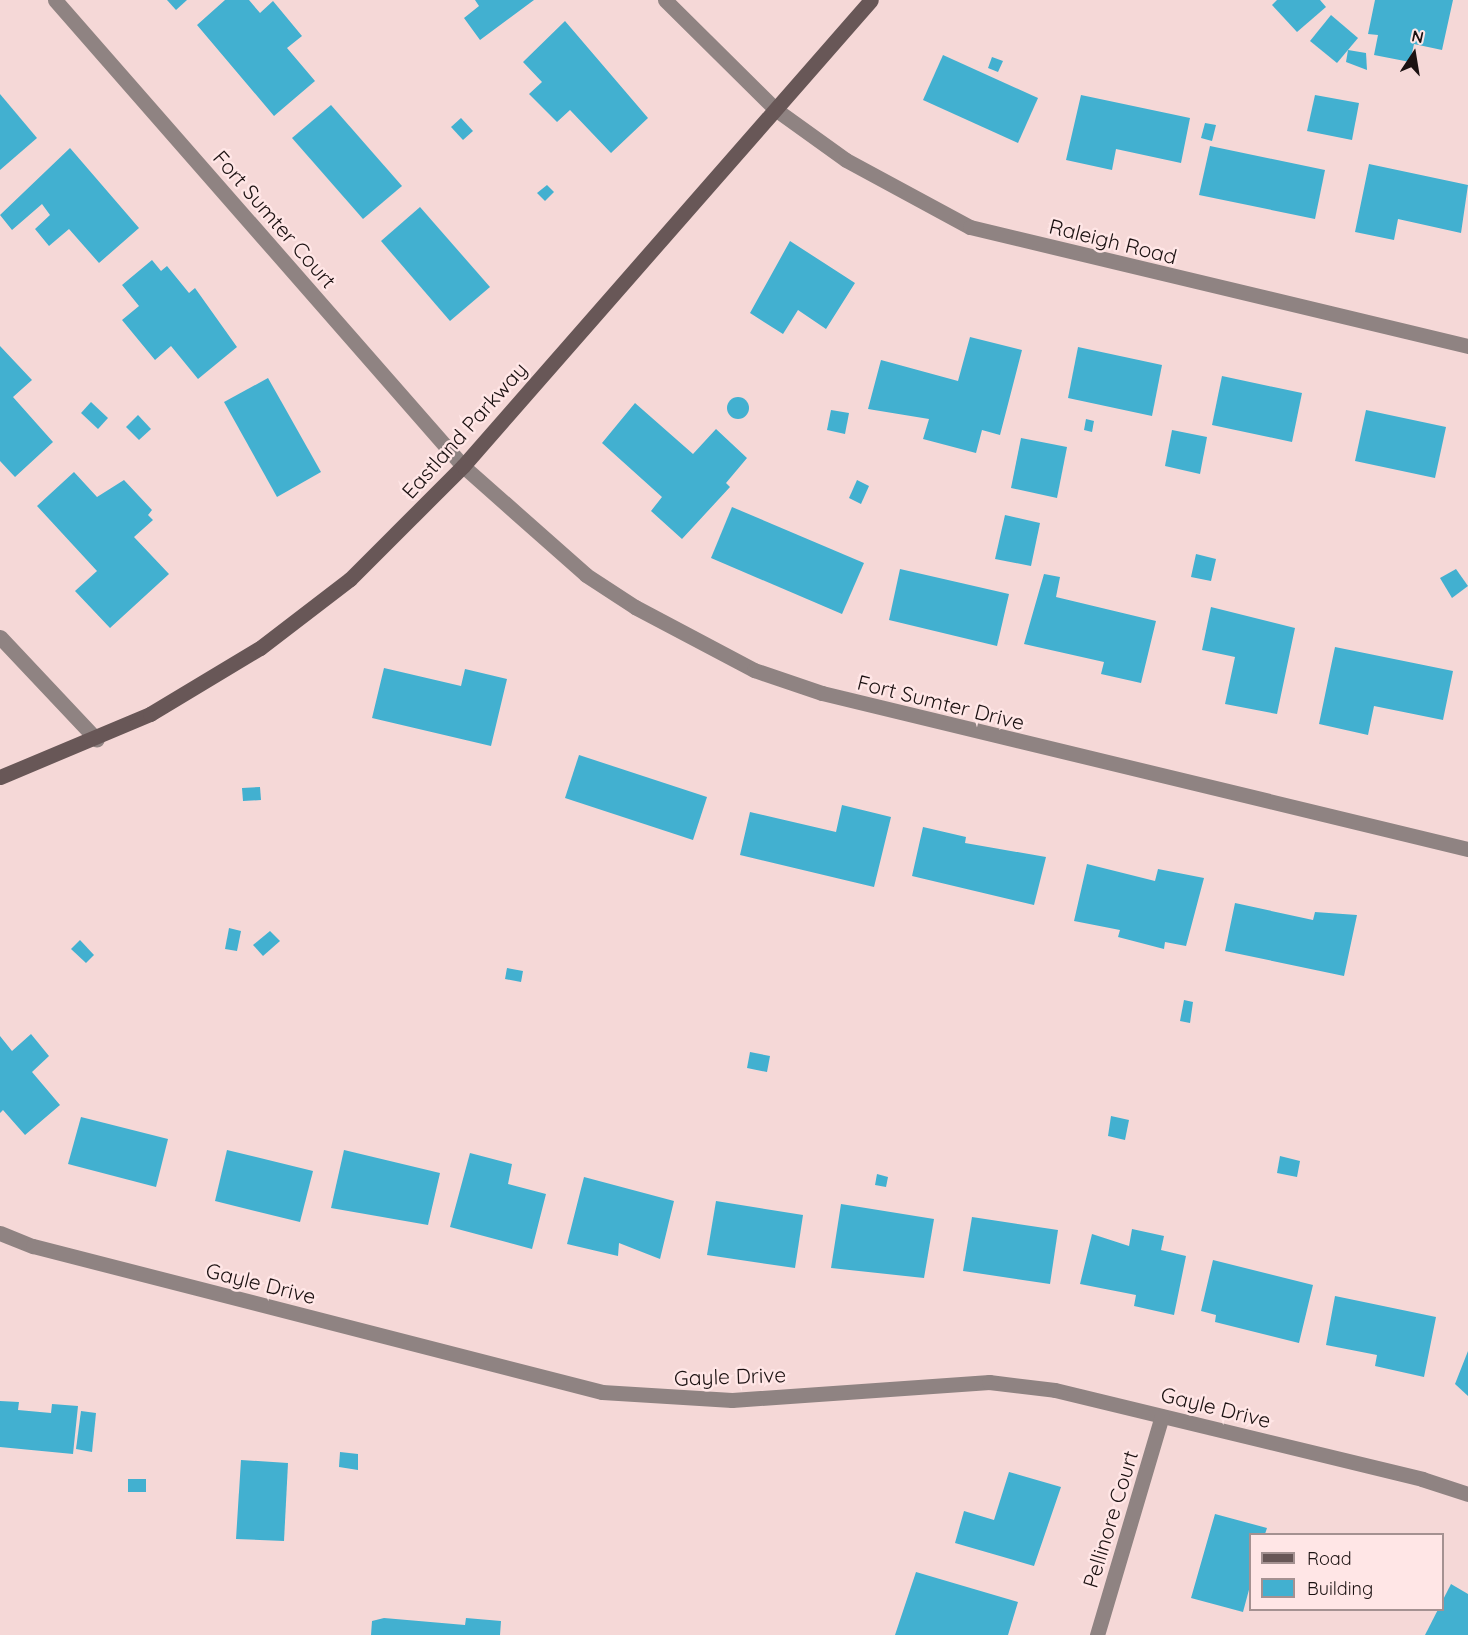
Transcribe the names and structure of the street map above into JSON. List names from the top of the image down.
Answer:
{
  "streets": {
    "street": [
      "Fort Sumter Court",
      "Raleigh Road",
      "Eastland Parkway",
      "Fort Sumter Drive",
      "Gayle Drive",
      "Pellinore Court"
    ]
  },
  "crossings": [
    ["Fort Sumter Court", "Eastland Parkway"],
    ["Fort Sumter Court", "Fort Sumter Drive"],
    ["Raleigh Road", "Eastland Parkway"],
    ["Eastland Parkway", "Fort Sumter Drive"],
    ["Gayle Drive", "Pellinore Court"]
  ],
  "legend": ["Road", "Building"],
  "north": "top"
}
